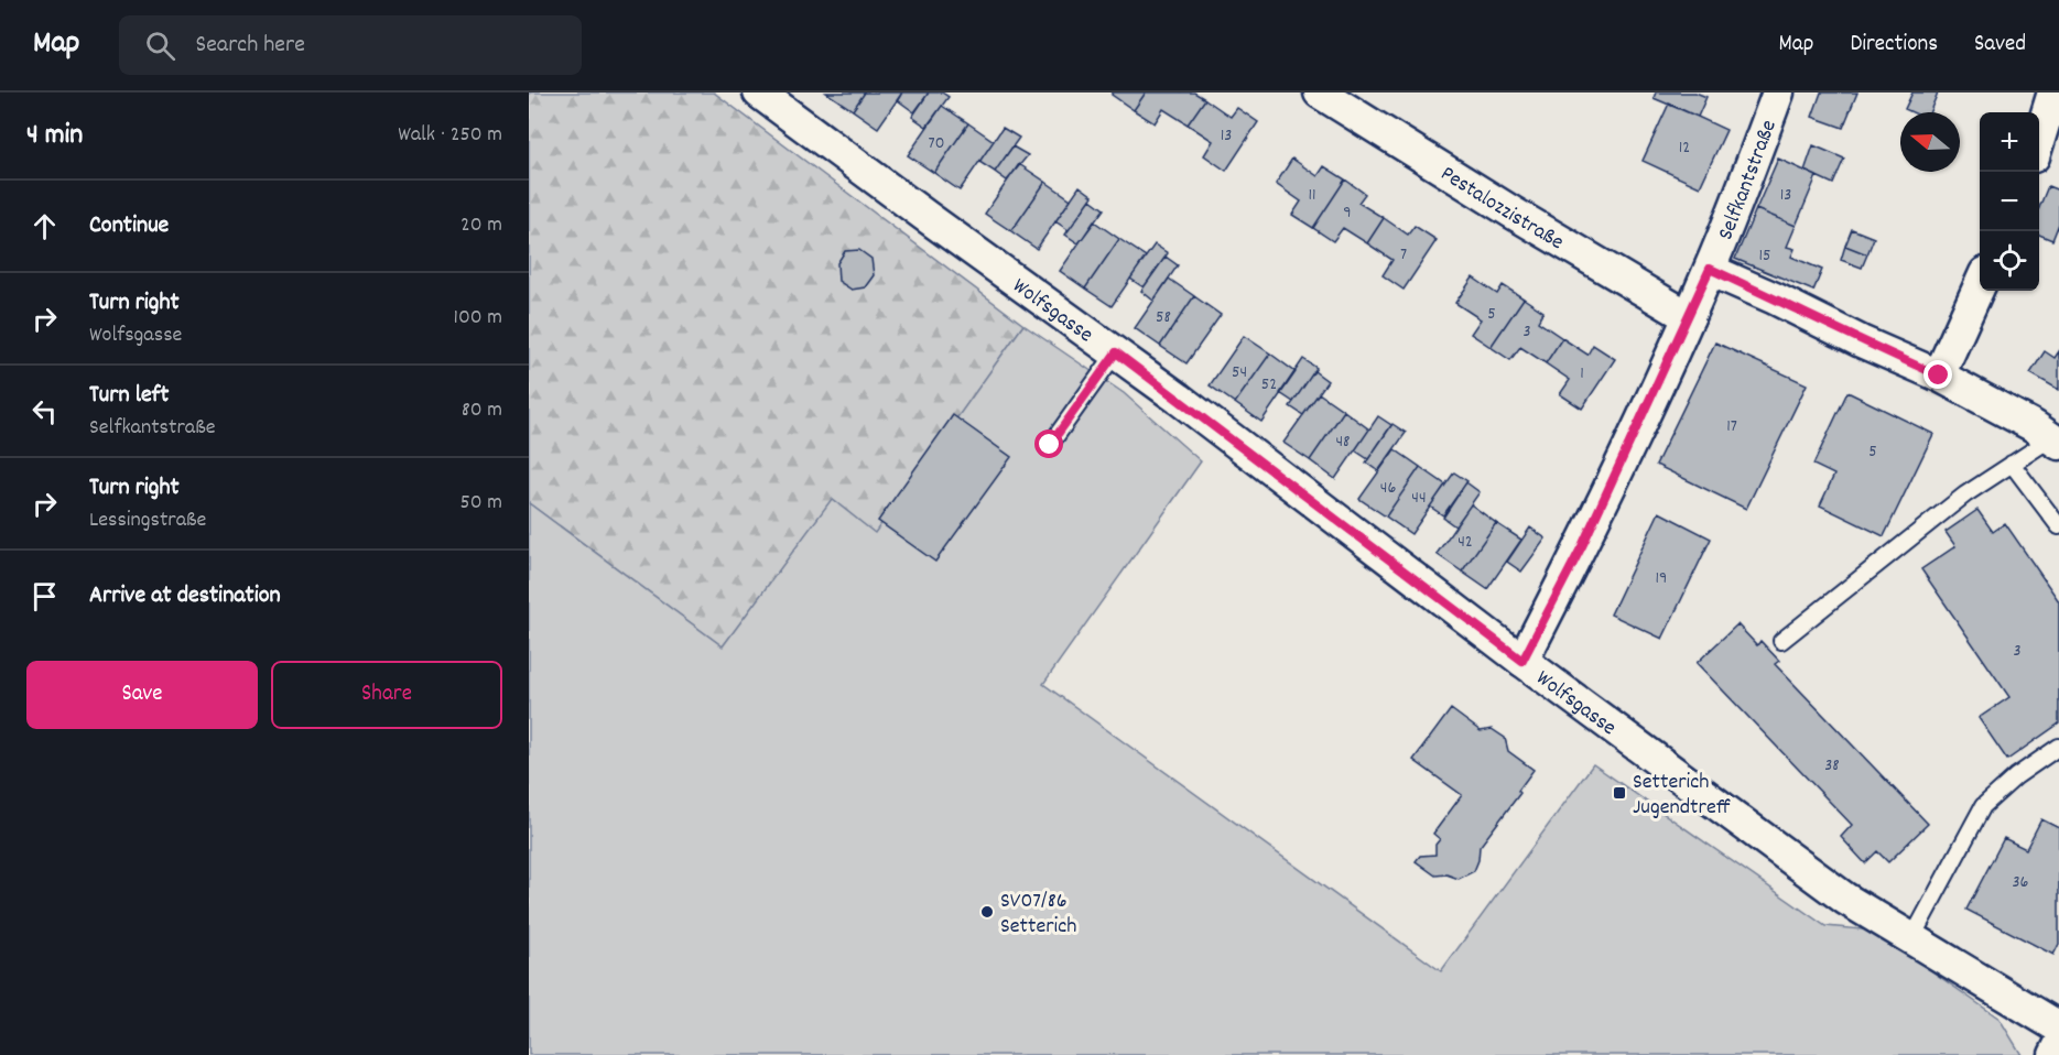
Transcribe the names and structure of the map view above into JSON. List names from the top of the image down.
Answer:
{
  "streets": {
    "street": ["Selfkantstraße", "Pestalozzistraße", "Wolfsgasse"]
  },
  "crossings": [
    ["Selfkantstraße", "Pestalozzistraße"],
    ["Selfkantstraße", "Wolfsgasse"]
  ],
  "places": {
    "transit": ["Setterich Jugendtreff"],
    "other": ["SV07/86 Setterich"]
  },
  "house_numbers": [
    "13",
    "70",
    "12",
    "11",
    "13",
    "9",
    "7",
    "15",
    "5",
    "58",
    "3",
    "54",
    "1",
    "52",
    "17",
    "48",
    "5",
    "46",
    "44",
    "42",
    "19",
    "3",
    "38",
    "36"
  ],
  "north": "left",
  "page": {
    "header": "Map",
    "search": "Search here",
    "nav": ["Map", "Directions", "Saved"],
    "heading": ["4 min", "Walk · 250 m"],
    "map_buttons": ["+", "−"],
    "list": [
      ["Continue", "20 m"],
      ["Turn right", "Wolfsgasse", "100 m"],
      ["Turn left", "Selfkantstraße", "80 m"],
      ["Turn right", "Lessingstraße", "50 m"],
      "Arrive at destination"
    ],
    "buttons": ["Save", "Share"]
  }
}
